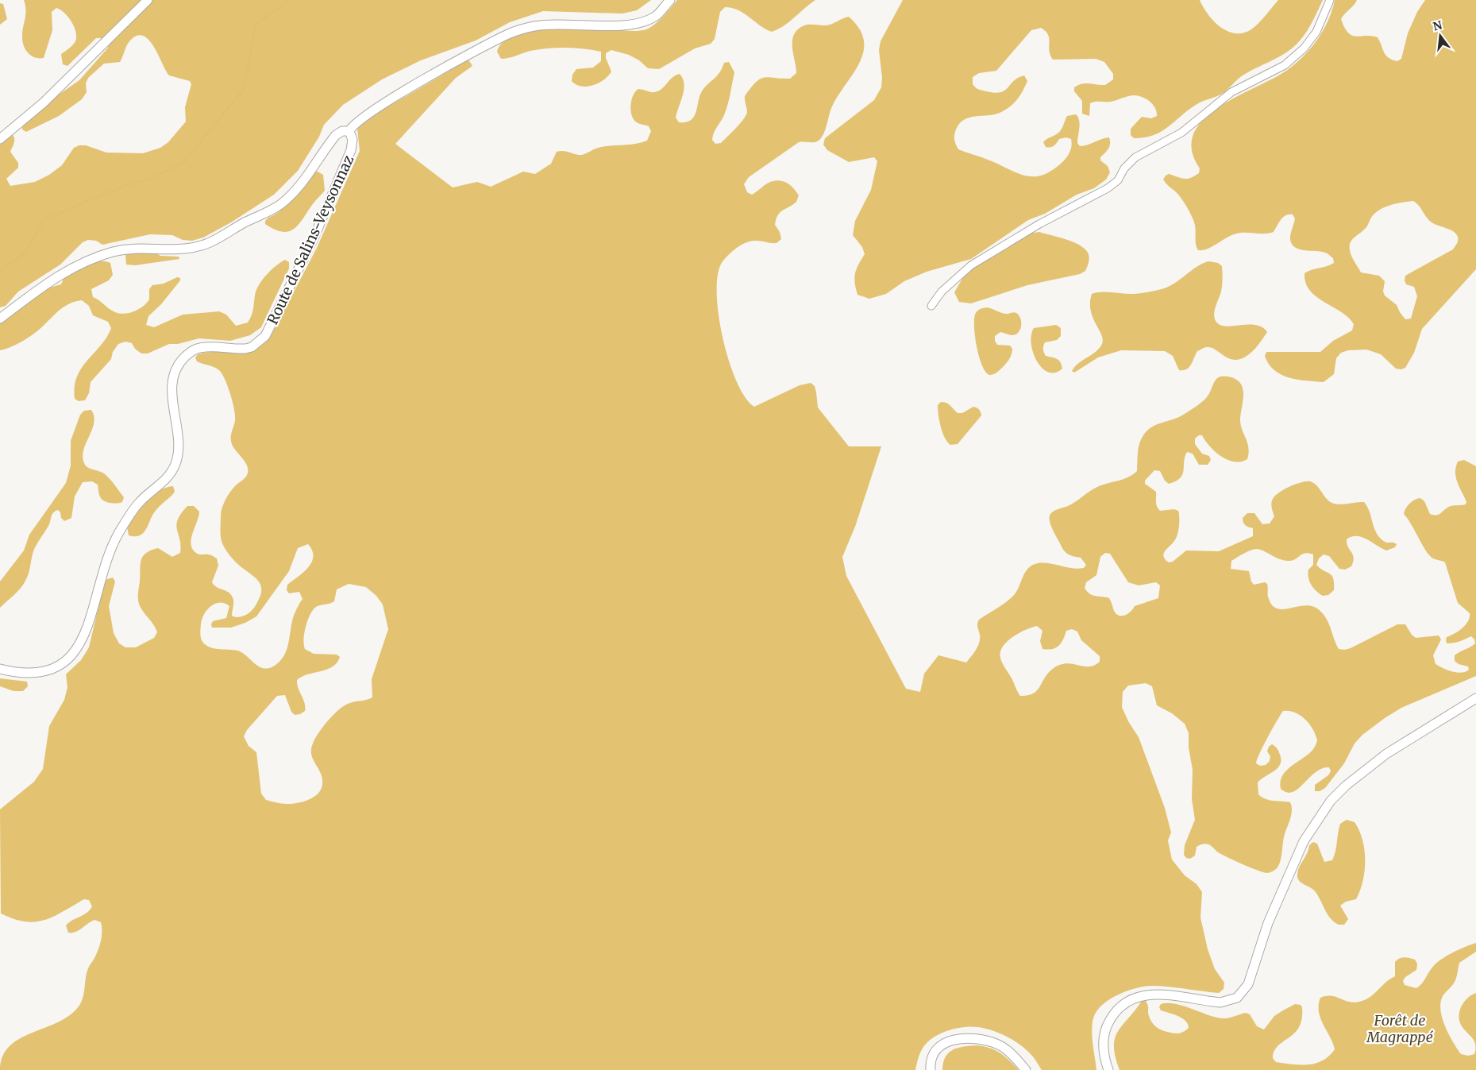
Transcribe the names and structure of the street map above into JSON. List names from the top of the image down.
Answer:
{
  "streets": {
    "street": ["Route de Salins-Veysonnaz"]
  },
  "parks": ["Forêt de Magrappé"],
  "north": "top"
}
